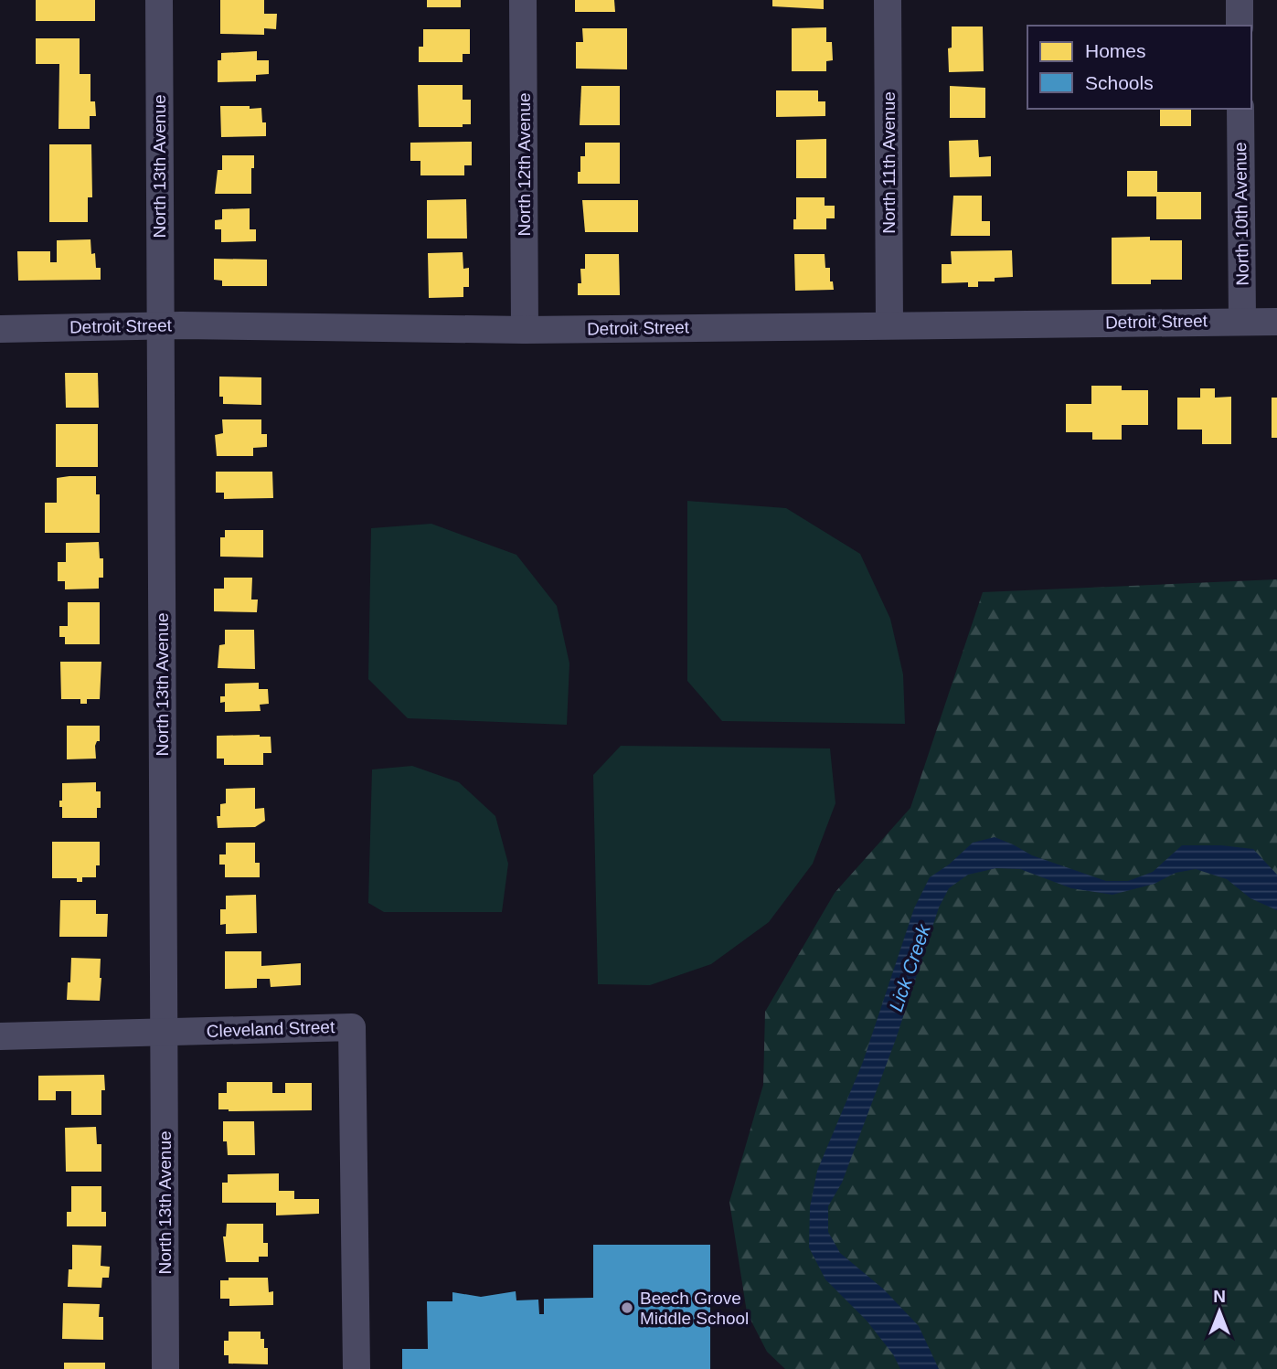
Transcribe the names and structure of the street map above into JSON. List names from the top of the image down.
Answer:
{
  "streets": {
    "street": [
      "North 11th Avenue",
      "North 12th Avenue",
      "North 13th Avenue",
      "North 10th Avenue",
      "Detroit Street",
      "Cleveland Street"
    ]
  },
  "crossings": [
    ["North 11th Avenue", "Detroit Street"],
    ["North 12th Avenue", "Detroit Street"],
    ["North 13th Avenue", "Detroit Street"],
    ["North 13th Avenue", "Cleveland Street"],
    ["North 10th Avenue", "Detroit Street"]
  ],
  "water": ["Lick Creek"],
  "places": ["Beech Grove Middle School"],
  "legend": ["Homes", "Schools"],
  "north": "top"
}
